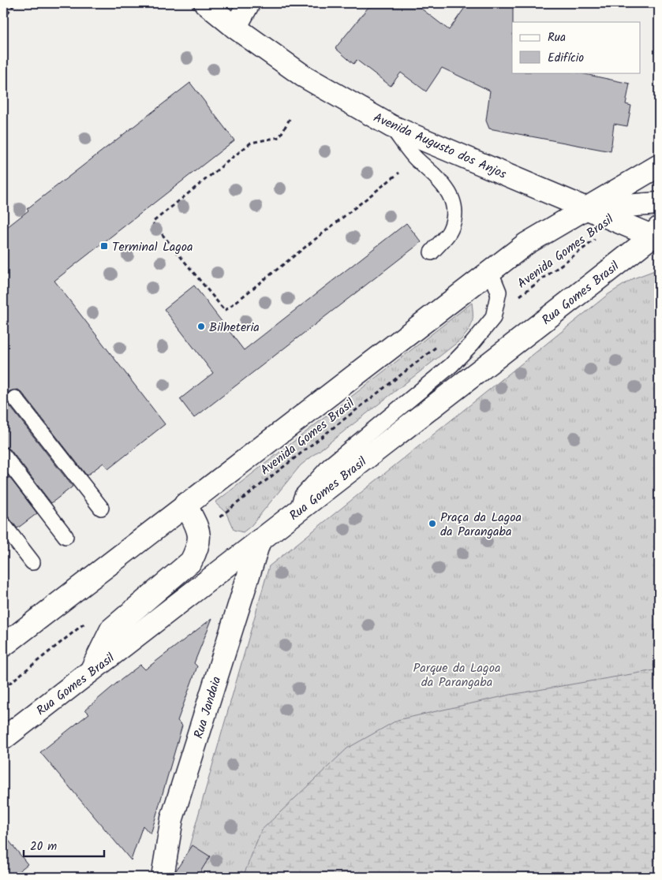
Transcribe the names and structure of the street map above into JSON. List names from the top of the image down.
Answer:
{
  "streets": {
    "main road": ["Avenida Augusto dos Anjos", "Rua Gomes Brasil", "Rua Jandaia"],
    "path": ["Avenida Gomes Brasil"]
  },
  "crossings": [
    ["Avenida Augusto dos Anjos", "Avenida Gomes Brasil"],
    ["Avenida Augusto dos Anjos", "Rua Gomes Brasil"],
    ["Rua Gomes Brasil", "Rua Jandaia"]
  ],
  "parks": ["Parque da Lagoa da Parangaba"],
  "places": {
    "transit": ["Terminal Lagoa"],
    "other": ["Bilheteria", "Praça da Lagoa da Parangaba"]
  },
  "legend": ["Rua", "Edifício"],
  "scale_bar": "20 m"
}
